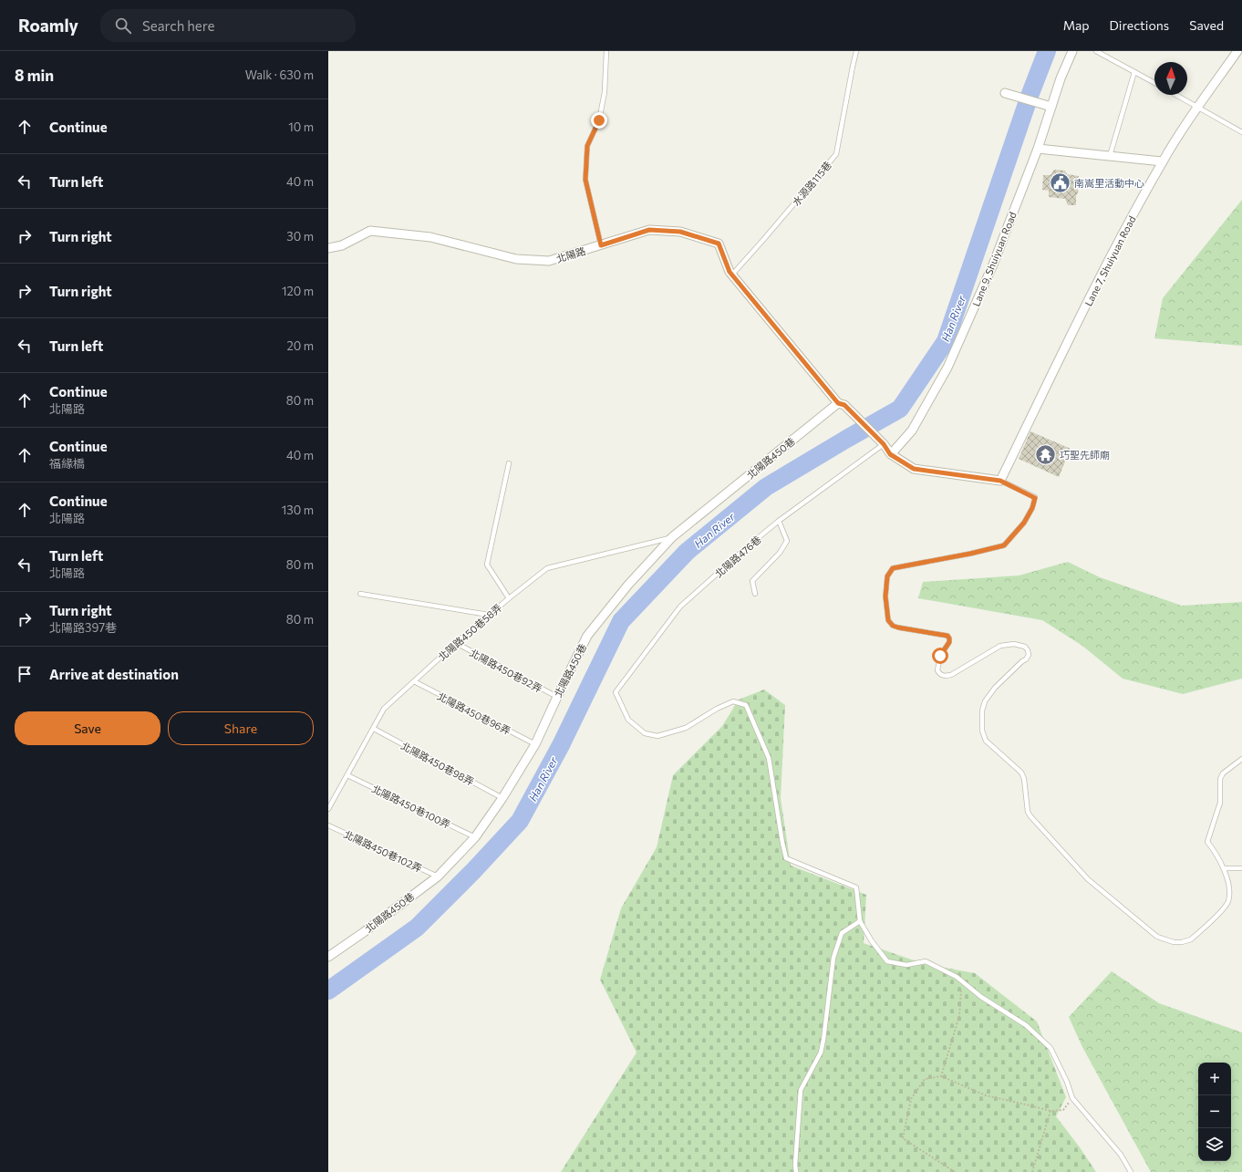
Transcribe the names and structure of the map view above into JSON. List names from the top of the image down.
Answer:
{
  "streets": {
    "street": [
      "北陽路",
      "Lane 9, Shuiyuan Road",
      "Lane 7, Shuiyuan Road",
      "北陽路450巷"
    ],
    "lane": [
      "水源路115巷",
      "北陽路476巷",
      "北陽路450巷58弄",
      "北陽路450巷92弄",
      "北陽路450巷96弄",
      "北陽路450巷98弄",
      "北陽路450巷100弄",
      "北陽路450巷102弄"
    ]
  },
  "crossings": [
    ["水源路115巷", "北陽路"],
    ["北陽路", "北陽路450巷"],
    ["北陽路", "北陽路476巷"],
    ["北陽路450巷", "北陽路450巷58弄"],
    ["北陽路450巷", "北陽路450巷92弄"],
    ["北陽路450巷", "北陽路450巷96弄"],
    ["北陽路450巷", "北陽路450巷98弄"],
    ["北陽路450巷", "北陽路450巷100弄"],
    ["北陽路450巷", "北陽路450巷102弄"],
    ["北陽路450巷58弄", "北陽路450巷92弄"],
    ["北陽路450巷58弄", "北陽路450巷96弄"],
    ["北陽路450巷58弄", "北陽路450巷98弄"],
    ["北陽路450巷58弄", "北陽路450巷100弄"]
  ],
  "water": ["Han River"],
  "places": {
    "public building": ["南嵩里活動中心"],
    "temple": ["巧聖先師廟"]
  },
  "north": "top",
  "page": {
    "header": "Roamly",
    "search": "Search here",
    "nav": ["Map", "Directions", "Saved"],
    "heading": ["8 min", "Walk · 630 m"],
    "list": [
      ["Continue", "10 m"],
      ["Turn left", "40 m"],
      ["Turn right", "30 m"],
      ["Turn right", "120 m"],
      ["Turn left", "20 m"],
      ["Continue", "北陽路", "80 m"],
      ["Continue", "福緣橋", "40 m"],
      ["Continue", "北陽路", "130 m"],
      ["Turn left", "北陽路", "80 m"],
      ["Turn right", "北陽路397巷", "80 m"],
      "Arrive at destination"
    ],
    "buttons": ["Save", "Share"],
    "map_buttons": ["+", "−"]
  }
}
